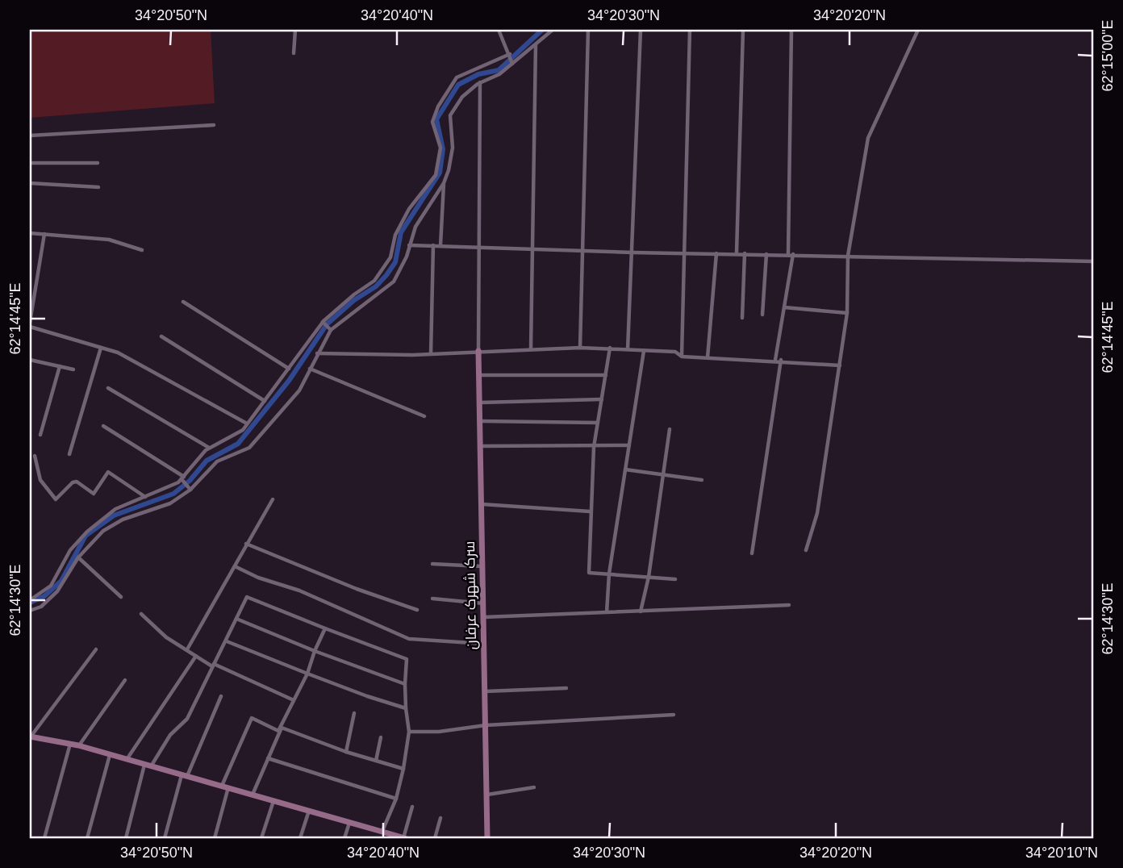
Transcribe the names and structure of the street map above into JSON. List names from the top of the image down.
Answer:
{
  "streets": {
    "street": ["سرک شهرک عرفان"]
  },
  "coordinates": [
    "34°20'50\"N",
    "34°20'40\"N",
    "34°20'30\"N",
    "34°20'20\"N",
    "62°15'00\"E",
    "62°14'45\"E",
    "62°14'30\"E",
    "34°20'10\"N"
  ]
}
